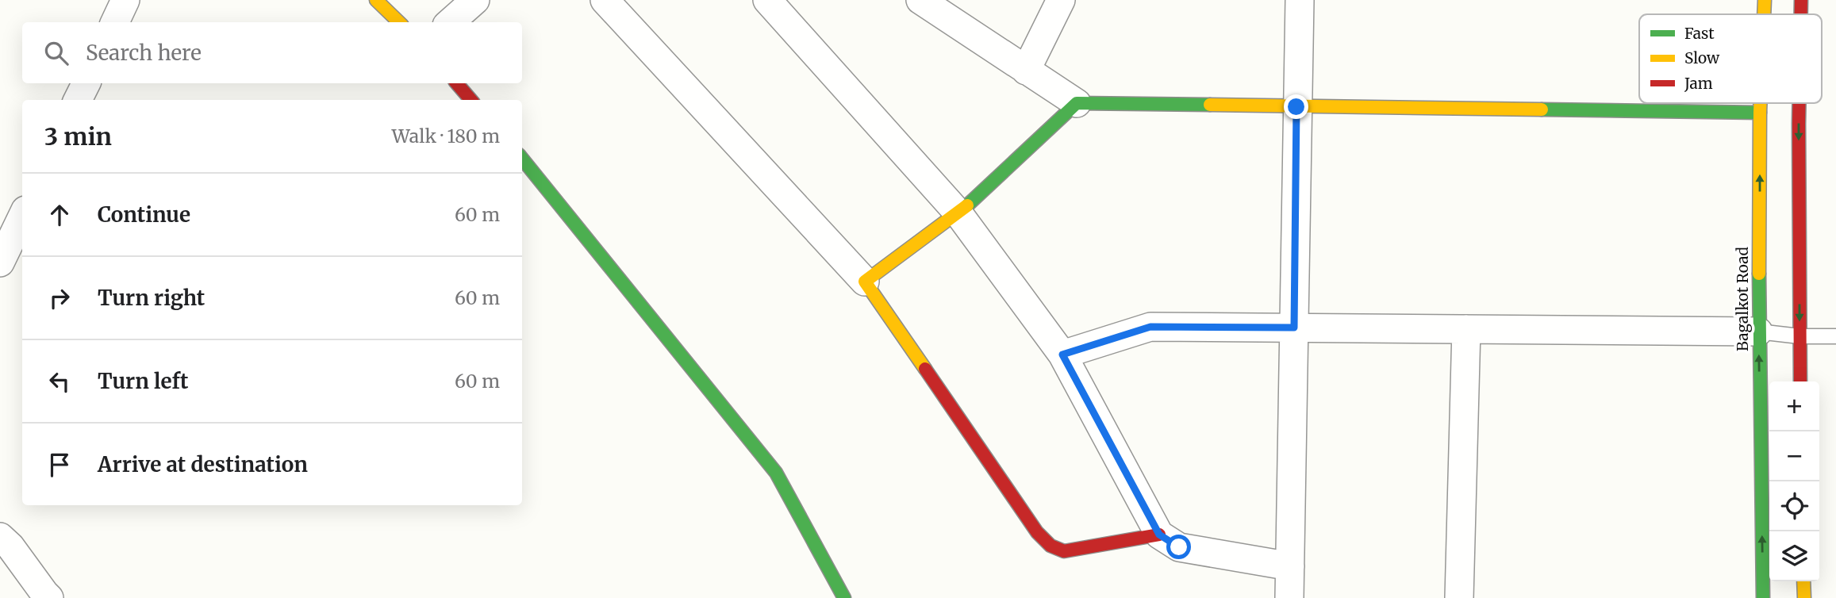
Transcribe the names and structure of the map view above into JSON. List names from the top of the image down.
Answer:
{
  "streets": {
    "main road": ["Bagalkot Road"]
  },
  "legend": ["Fast", "Slow", "Jam"],
  "page": {
    "search": "Search here",
    "heading": ["3 min", "Walk · 180 m"],
    "list": [
      ["Continue", "60 m"],
      ["Turn right", "60 m"],
      ["Turn left", "60 m"],
      "Arrive at destination"
    ],
    "map_buttons": ["+", "−"]
  }
}
